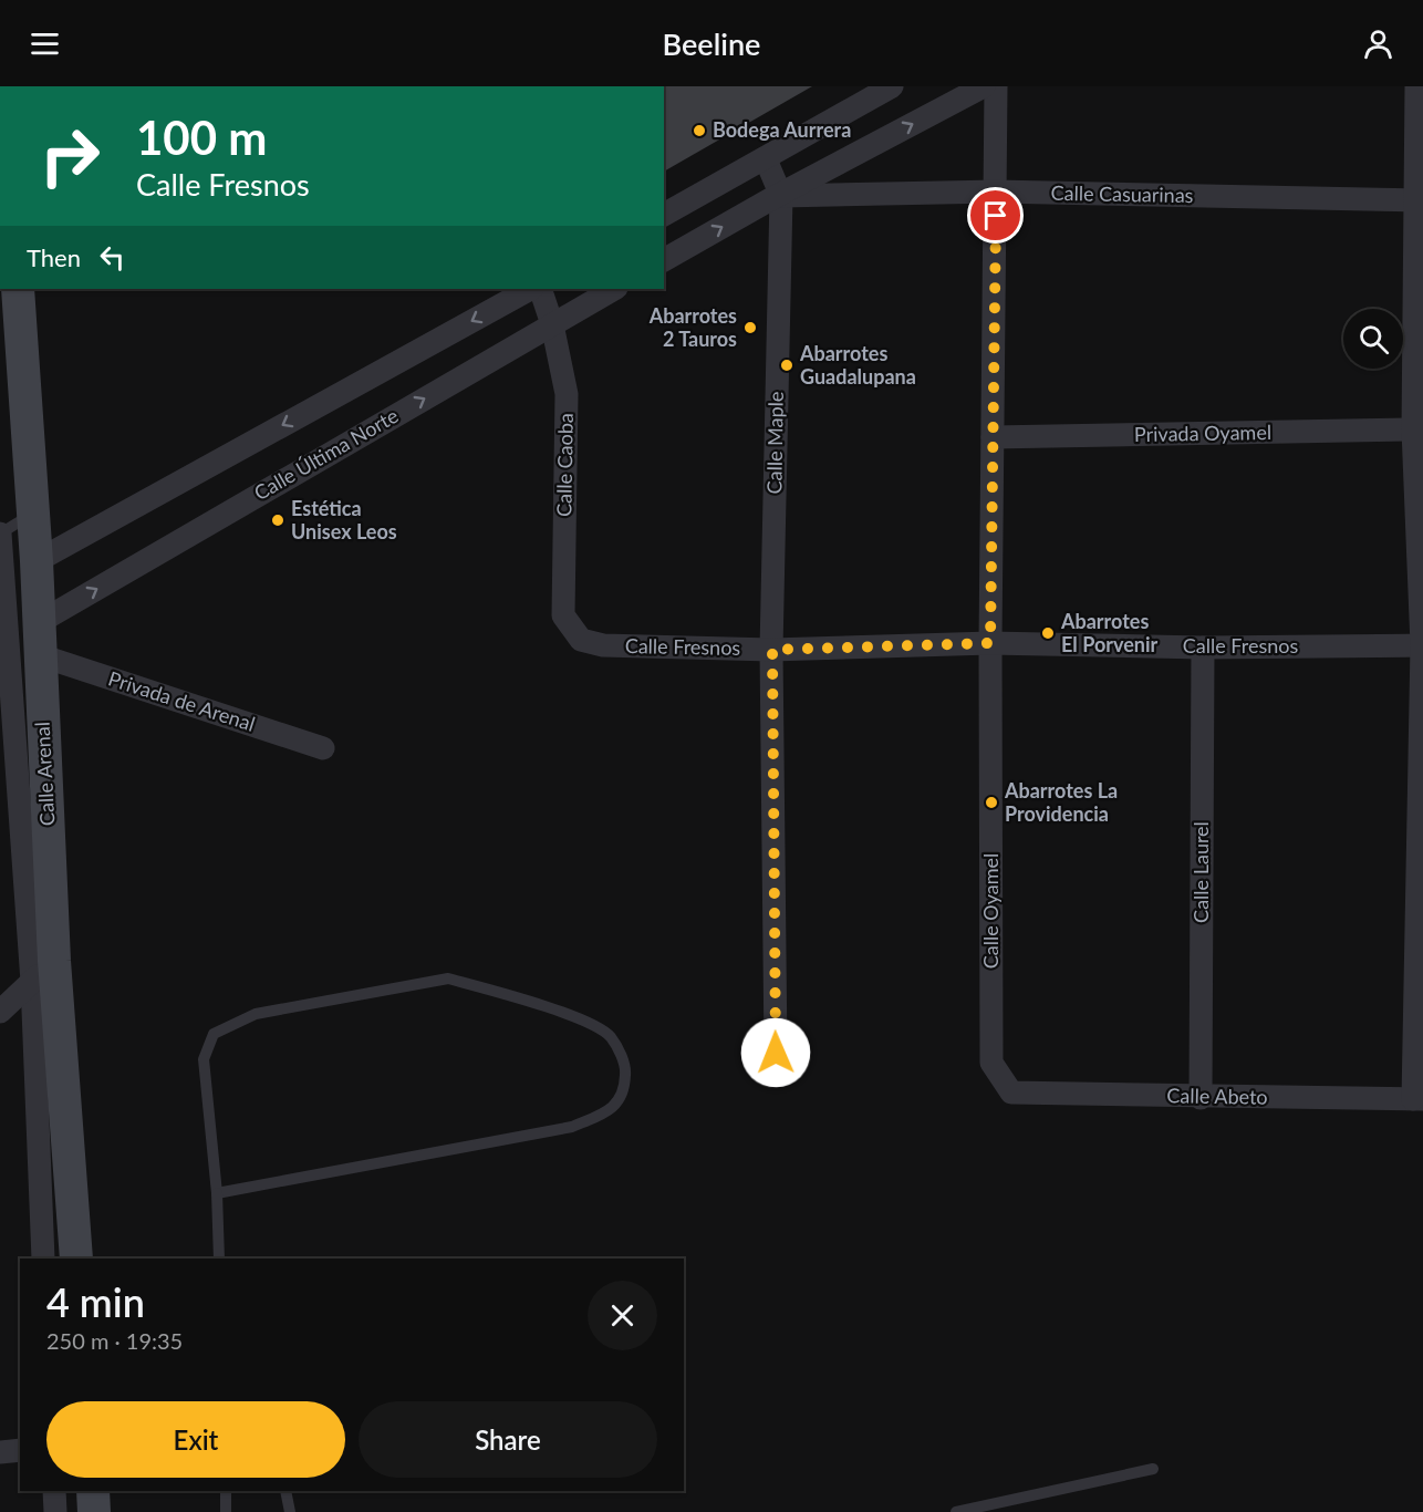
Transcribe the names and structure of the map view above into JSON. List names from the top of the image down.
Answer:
{
  "streets": {
    "street": [
      "Calle Casuarinas",
      "Privada Oyamel",
      "Calle Maple",
      "Calle Última Norte",
      "Calle Caoba",
      "Calle Fresnos",
      "Privada de Arenal",
      "Calle Arenal",
      "Calle Laurel",
      "Calle Oyamel",
      "Calle Abeto"
    ]
  },
  "crossings": [
    ["Calle Casuarinas", "Calle Maple"],
    ["Calle Casuarinas", "Calle Oyamel"],
    ["Privada Oyamel", "Calle Oyamel"],
    ["Calle Maple", "Calle Fresnos"],
    ["Calle Última Norte", "Calle Caoba"],
    ["Calle Última Norte", "Privada de Arenal"],
    ["Calle Última Norte", "Calle Arenal"],
    ["Calle Caoba", "Calle Fresnos"],
    ["Calle Fresnos", "Calle Laurel"],
    ["Calle Fresnos", "Calle Oyamel"],
    ["Privada de Arenal", "Calle Arenal"],
    ["Calle Laurel", "Calle Abeto"],
    ["Calle Oyamel", "Calle Abeto"]
  ],
  "places": [
    "Bodega Aurrera",
    "Abarrotes 2 Tauros",
    "Abarrotes Guadalupana",
    "Estética Unisex Leos",
    "Abarrotes El Porvenir",
    "Abarrotes La Providencia"
  ],
  "page": {
    "header": "Beeline",
    "turn": ["100 m", "Calle Fresnos"],
    "then": "Then",
    "heading": ["4 min", "250 m · 19:35"],
    "buttons": ["Exit", "Share"]
  }
}
